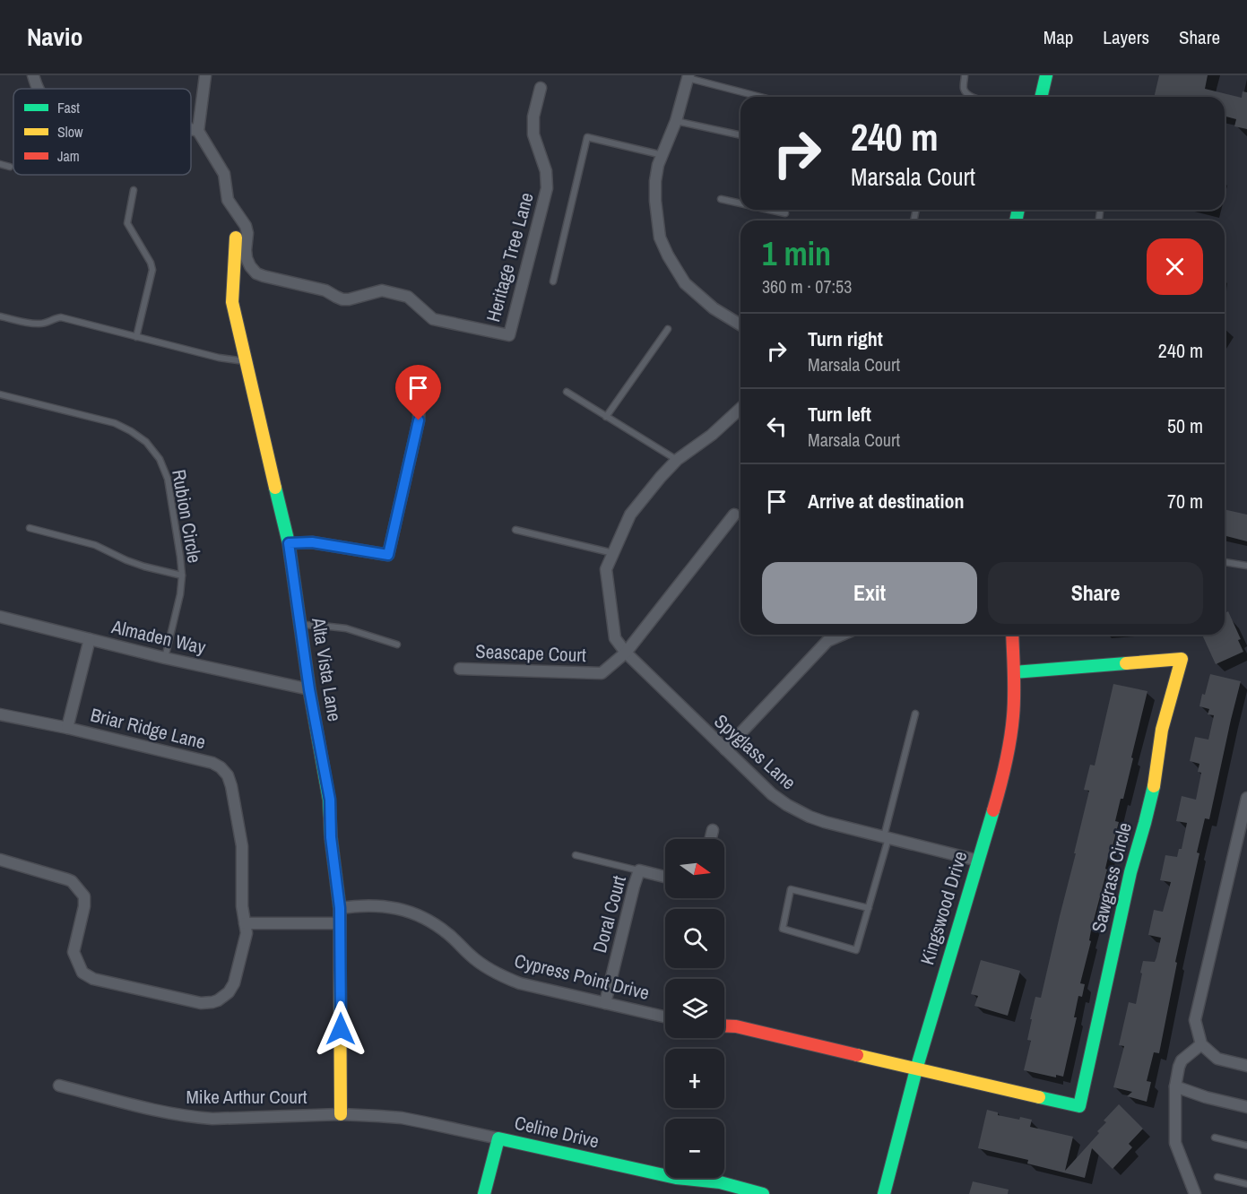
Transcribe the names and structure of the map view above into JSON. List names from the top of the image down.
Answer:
{
  "streets": {
    "street": [
      "Heritage Tree Lane",
      "Almaden Way",
      "Seascape Court",
      "Alta Vista Lane",
      "Briar Ridge Lane",
      "Spyglass Lane",
      "Sawgrass Circle",
      "Kingswood Drive",
      "Doral Court",
      "Cypress Point Drive",
      "Mike Arthur Court",
      "Celine Drive"
    ],
    "lane": ["Rubion Circle"]
  },
  "crossings": [
    ["Rubion Circle", "Almaden Way"],
    ["Almaden Way", "Alta Vista Lane"],
    ["Almaden Way", "Briar Ridge Lane"],
    ["Seascape Court", "Spyglass Lane"],
    ["Alta Vista Lane", "Cypress Point Drive"],
    ["Alta Vista Lane", "Mike Arthur Court"],
    ["Alta Vista Lane", "Celine Drive"],
    ["Spyglass Lane", "Kingswood Drive"],
    ["Sawgrass Circle", "Kingswood Drive"],
    ["Doral Court", "Cypress Point Drive"],
    ["Mike Arthur Court", "Celine Drive"]
  ],
  "legend": ["Fast", "Slow", "Jam"],
  "north": "right",
  "page": {
    "header": "Navio",
    "nav": ["Map", "Layers", "Share"],
    "turn": ["240 m", "Marsala Court"],
    "heading": ["1 min", "360 m · 07:53"],
    "list": [
      {
        "name": "Turn right",
        "note": "Marsala Court",
        "value": "240 m"
      },
      {
        "name": "Turn left",
        "note": "Marsala Court",
        "value": "50 m"
      },
      {
        "name": "Arrive at destination",
        "value": "70 m"
      }
    ],
    "buttons": ["Exit", "Share"],
    "map_buttons": ["+", "−"]
  }
}
